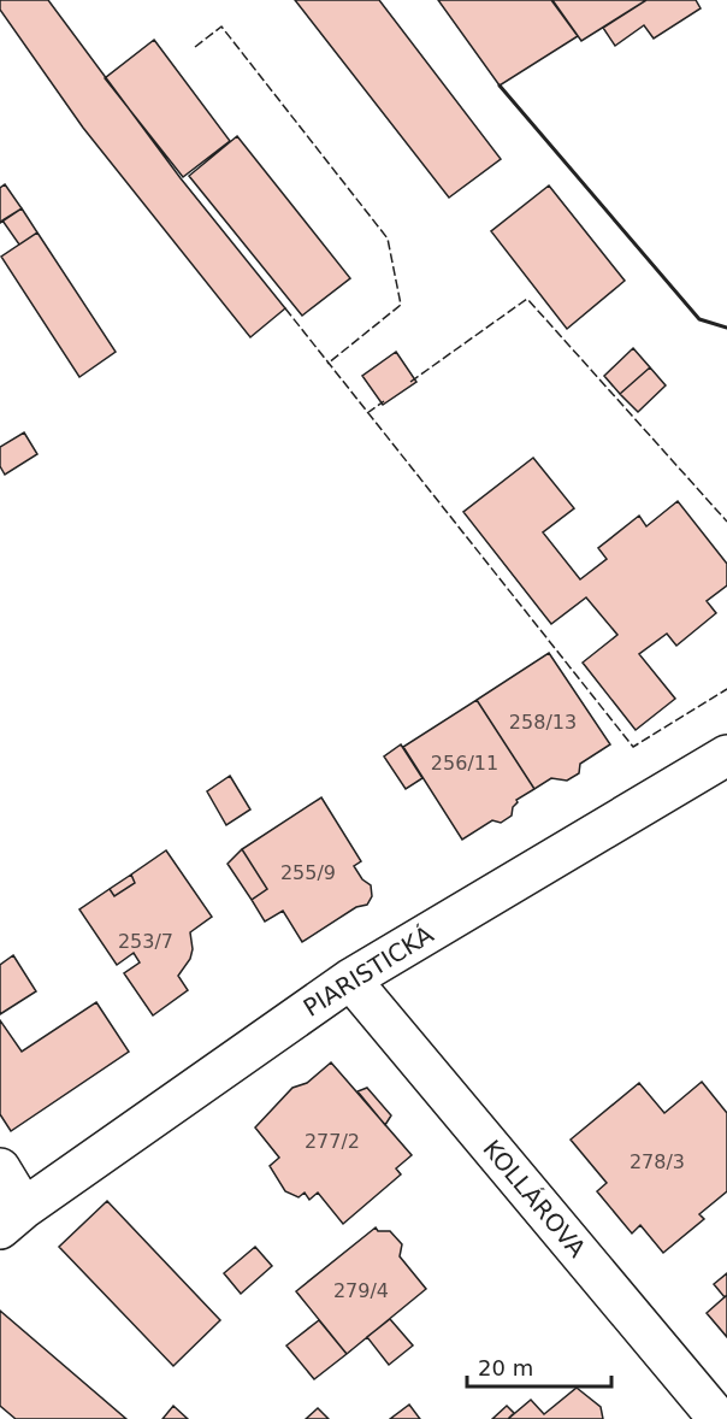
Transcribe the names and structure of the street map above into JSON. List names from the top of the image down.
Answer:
{
  "streets": {
    "street": ["PIARISTICKÁ", "KOLLÁROVA"]
  },
  "crossings": [
    ["PIARISTICKÁ", "KOLLÁROVA"]
  ],
  "house_numbers": [
    "258/13",
    "256/11",
    "255/9",
    "253/7",
    "277/2",
    "278/3",
    "279/4"
  ],
  "scale_bar": "20 m"
}
